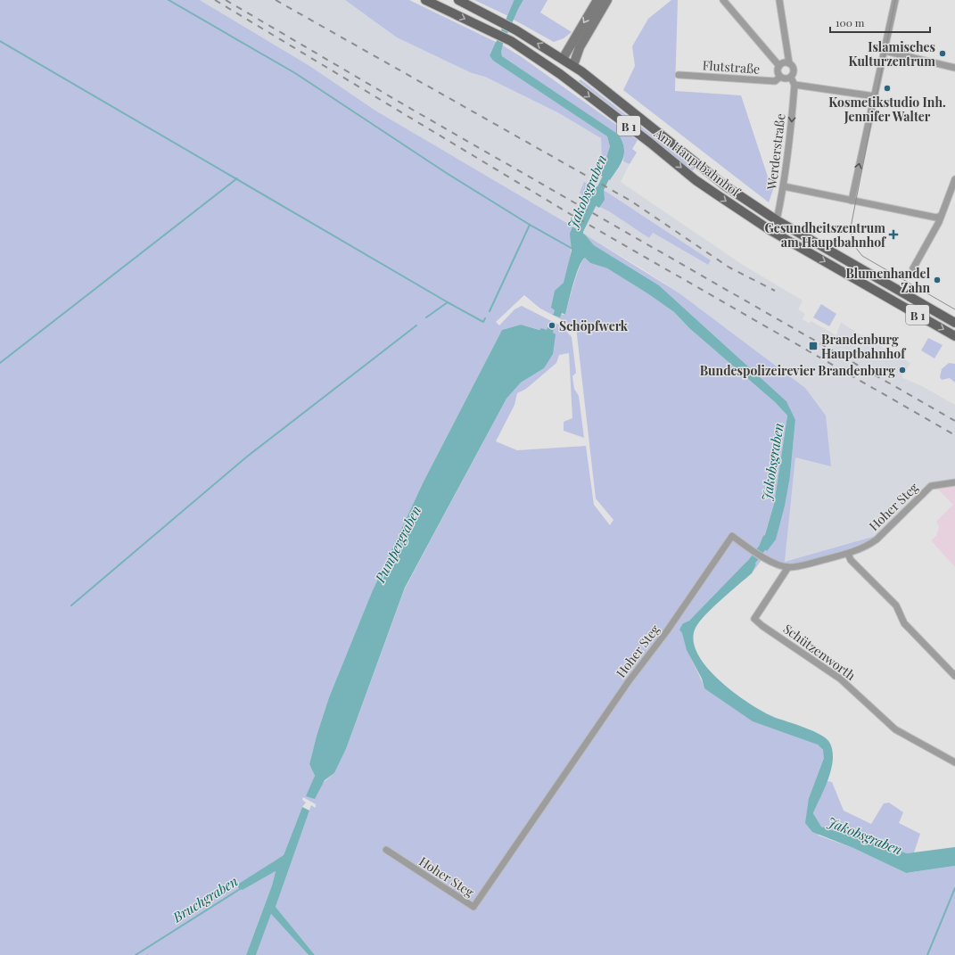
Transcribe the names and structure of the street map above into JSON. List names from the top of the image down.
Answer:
{
  "streets": {
    "main road": ["B 1", "Am Hauptbahnhof"],
    "street": [
      "Flutstraße",
      "Werderstraße",
      "Hoher Steg",
      "Schützenworth"
    ]
  },
  "crossings": [
    ["B 1", "Am Hauptbahnhof"],
    ["Werderstraße", "Am Hauptbahnhof"],
    ["Hoher Steg", "Schützenworth"]
  ],
  "one_way": ["Werderstraße"],
  "water": ["Jakobsgraben", "Pumpergraben", "Bruchgraben"],
  "places": {
    "other": [
      "Islamisches Kulturzentrum",
      "Kosmetikstudio Inh. Jennifer Walter",
      "Blumenhandel Zahn",
      "Schöpfwerk",
      "Bundespolizeirevier Brandenburg"
    ],
    "health": ["Gesundheitszentrum am Hauptbahnhof"],
    "transit": ["Brandenburg Hauptbahnhof"]
  },
  "scale_bar": "100 m"
}
